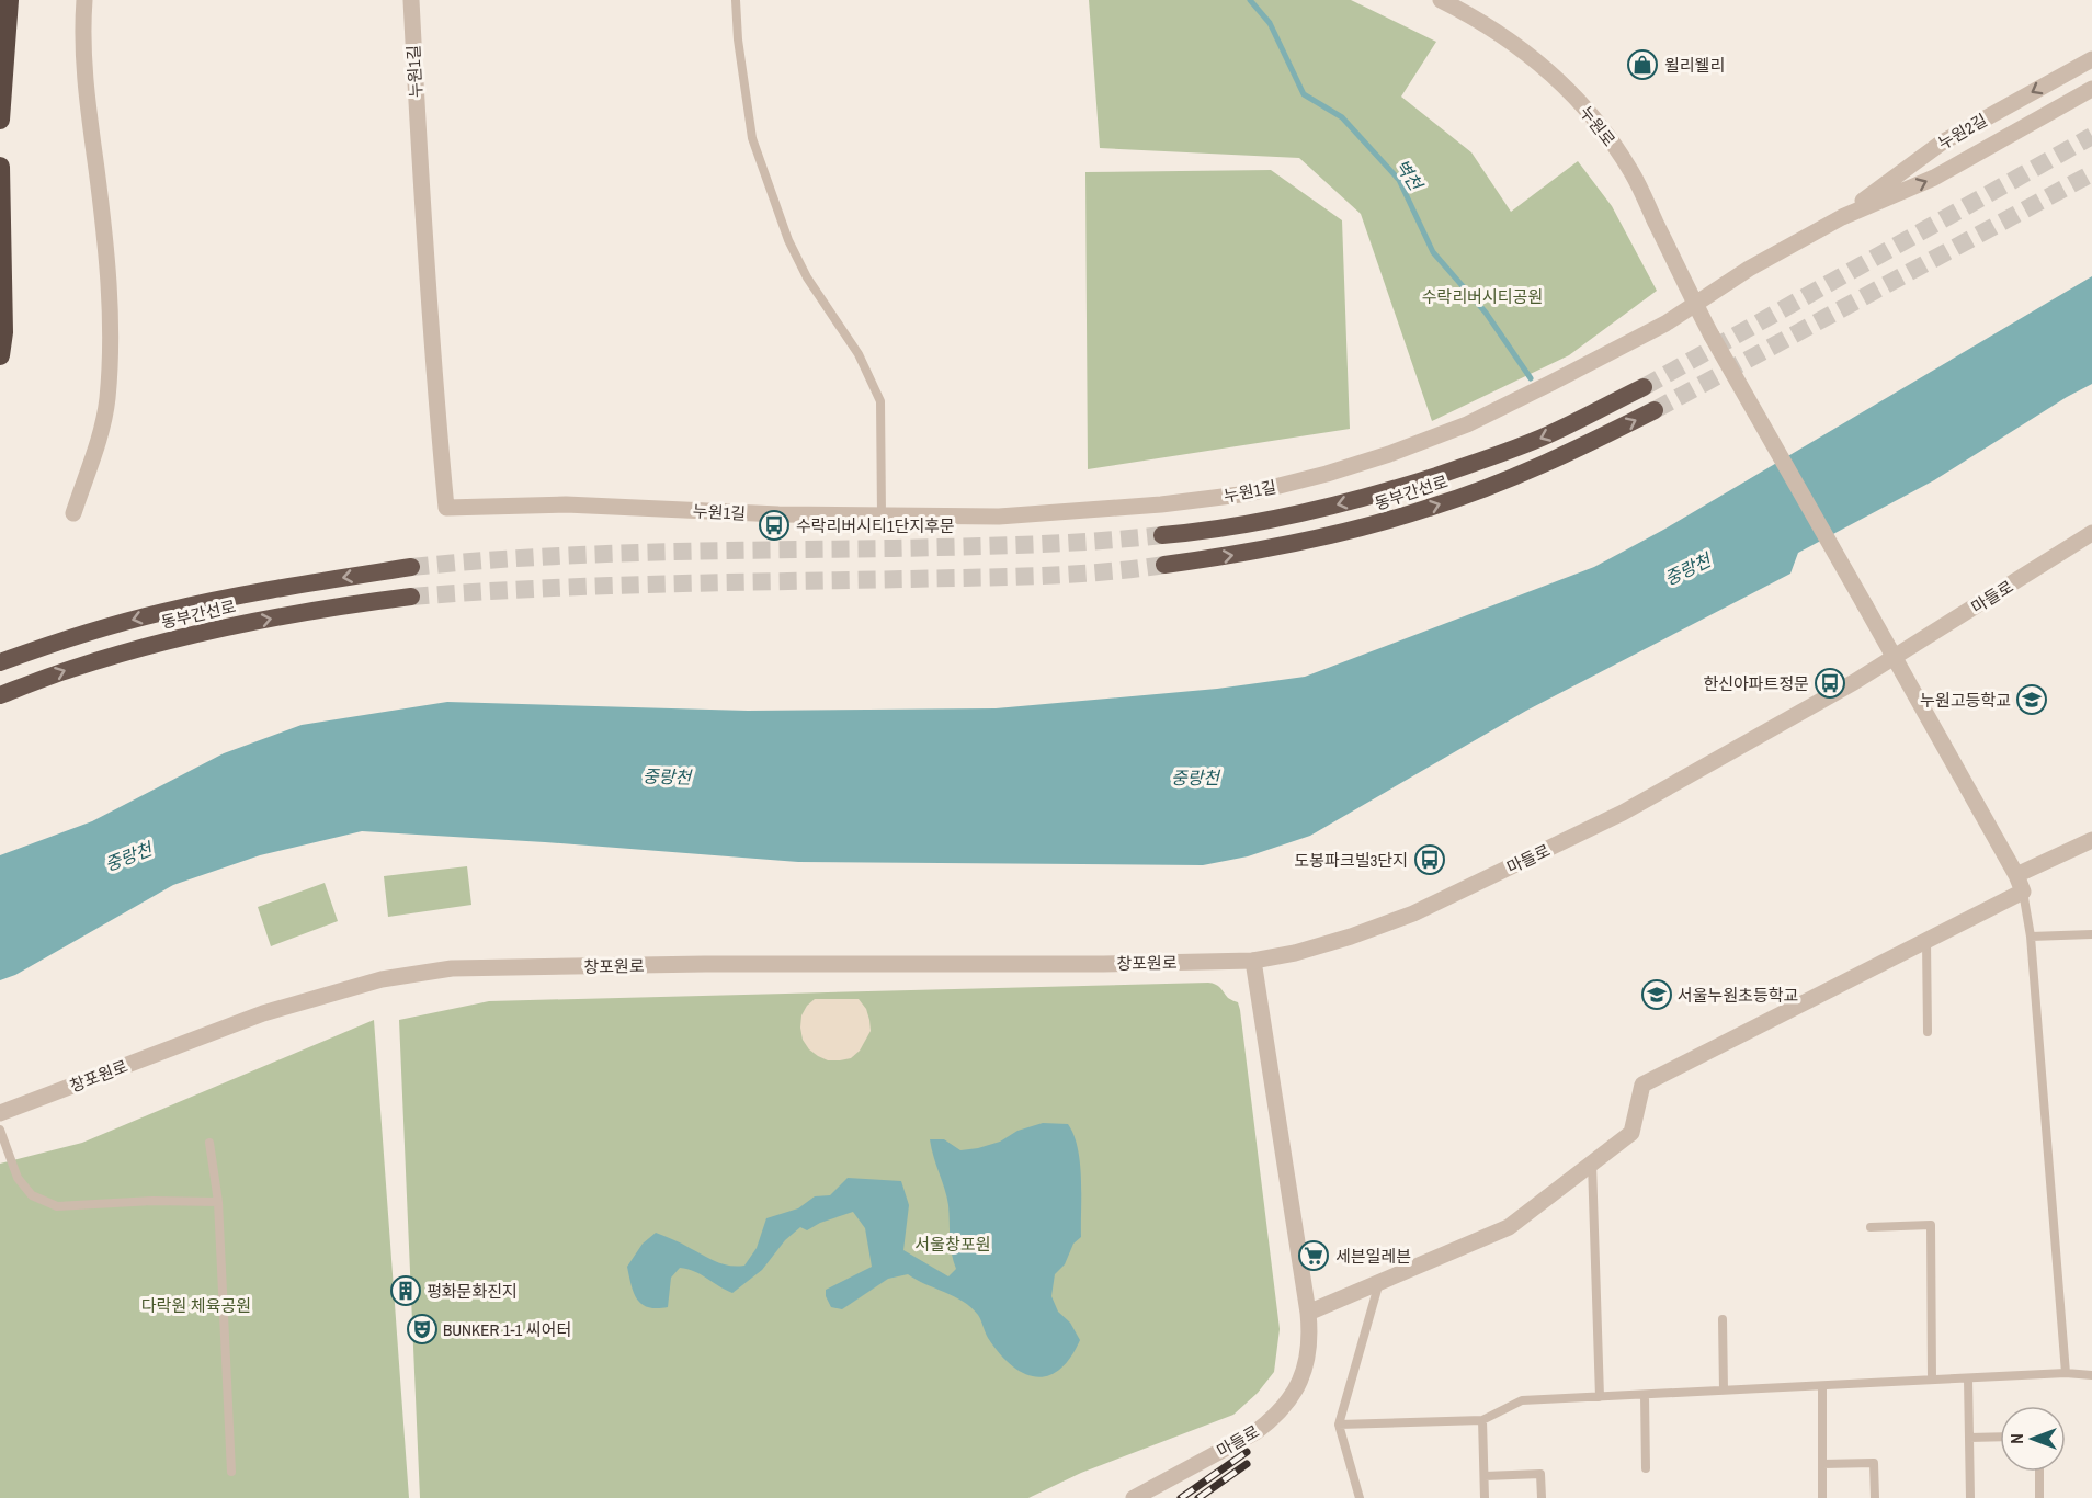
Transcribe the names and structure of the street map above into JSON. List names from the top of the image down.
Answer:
{
  "streets": {
    "highway": ["동부간선로"],
    "street": [
      "누원1길",
      "누원로",
      "누원2길",
      "마들로",
      "창포원로"
    ]
  },
  "crossings": [
    ["누원1길", "누원로"],
    ["누원1길", "누원2길"],
    ["누원로", "누원2길"],
    ["누원로", "마들로"],
    ["마들로", "창포원로"]
  ],
  "water": ["벽천", "중랑천"],
  "parks": ["수락리버시티공원", "서울창포원", "다락원 체육공원"],
  "places": {
    "shop": ["윌리웰리"],
    "bus stop": ["수락리버시티1단지후문", "한신아파트정문", "도봉파크빌3단지"],
    "school or university": ["누원고등학교", "서울누원초등학교"],
    "supermarket": ["세븐일레븐"],
    "building": ["평화문화진지"],
    "theatre": ["BUNKER 1-1 씨어터"]
  },
  "north": "left"
}
